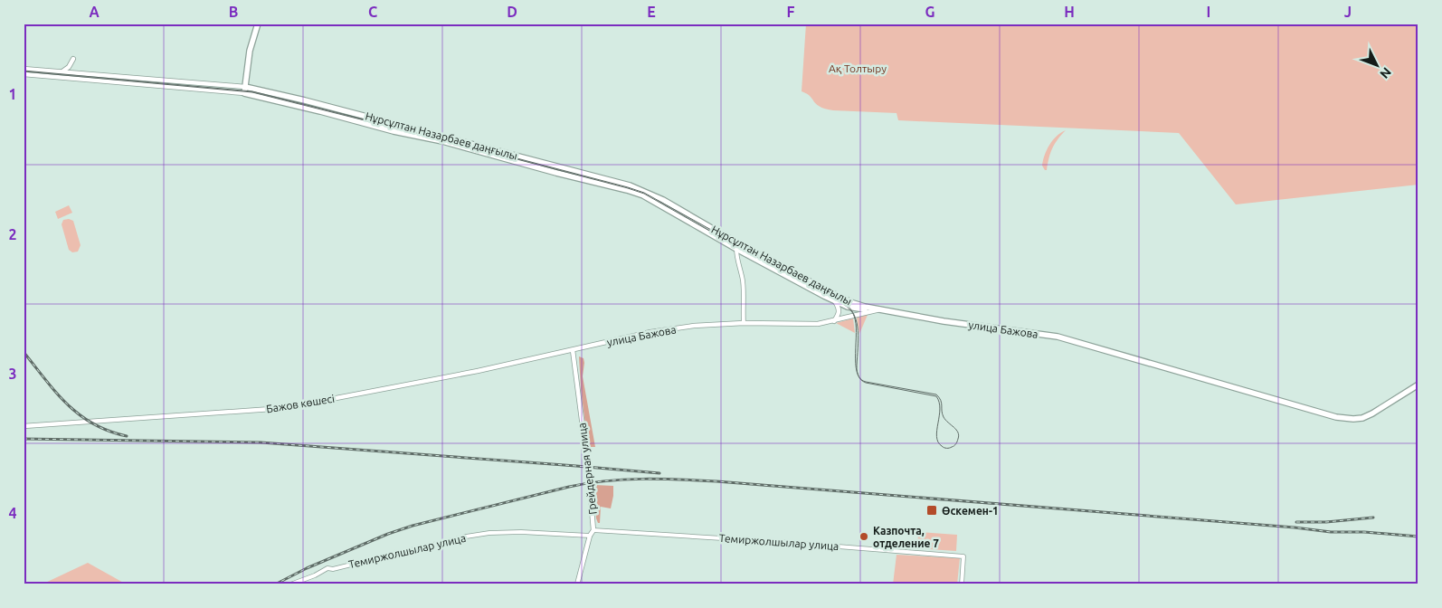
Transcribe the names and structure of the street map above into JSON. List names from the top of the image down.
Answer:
{
  "streets": {
    "highway": ["Нұрсұлтан Назарбаев даңғылы", "улица Бажова"],
    "main road": ["Бажов көшесі", "Грейдерная улица"],
    "street": ["Темиржолшылар улица"]
  },
  "crossings": [
    ["Нұрсұлтан Назарбаев даңғылы", "улица Бажова"],
    ["улица Бажова", "Бажов көшесі"],
    ["улица Бажова", "Грейдерная улица"],
    ["Бажов көшесі", "Грейдерная улица"],
    ["Грейдерная улица", "Темиржолшылар улица"]
  ],
  "parks": ["Ақ Толтыру"],
  "places": {
    "transit": ["Өскемен-1"],
    "other": ["Казпочта, отделение 7"]
  },
  "north": "bottom right",
  "grid": {
    "columns": [
      "A",
      "B",
      "C",
      "D",
      "E",
      "F",
      "G",
      "H",
      "I",
      "J"
    ],
    "rows": [
      "1",
      "2",
      "3",
      "4"
    ]
  }
}
